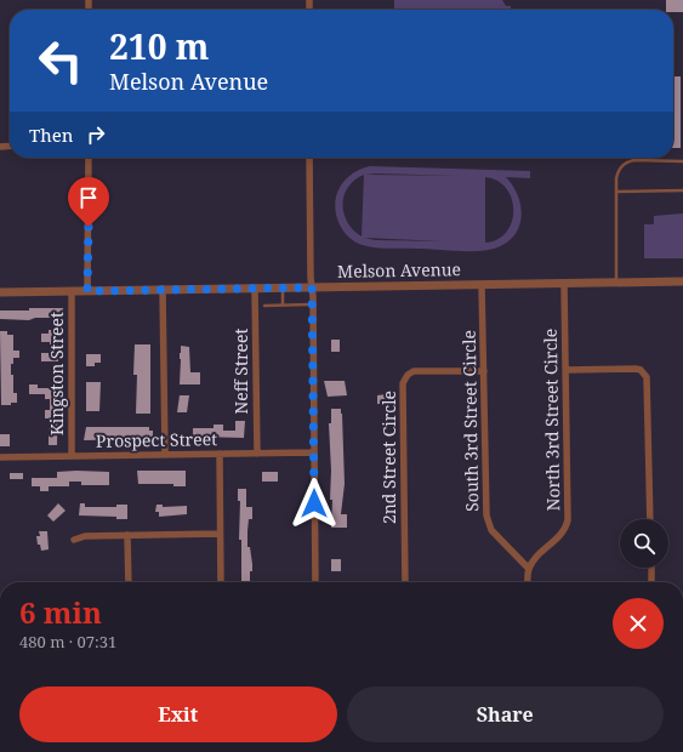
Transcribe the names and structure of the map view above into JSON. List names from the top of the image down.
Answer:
{
  "streets": {
    "street": [
      "Melson Avenue",
      "Neff Street",
      "Kingston Street",
      "North 3rd Street Circle",
      "South 3rd Street Circle",
      "Prospect Street",
      "2nd Street Circle"
    ]
  },
  "crossings": [
    ["Melson Avenue", "Neff Street"],
    ["Melson Avenue", "Kingston Street"],
    ["Melson Avenue", "North 3rd Street Circle"],
    ["Melson Avenue", "South 3rd Street Circle"],
    ["Neff Street", "Prospect Street"],
    ["Kingston Street", "Prospect Street"],
    ["North 3rd Street Circle", "South 3rd Street Circle"],
    ["South 3rd Street Circle", "2nd Street Circle"]
  ],
  "page": {
    "turn": ["210 m", "Melson Avenue"],
    "then": "Then",
    "heading": ["6 min", "480 m · 07:31"],
    "buttons": ["Exit", "Share"]
  }
}
